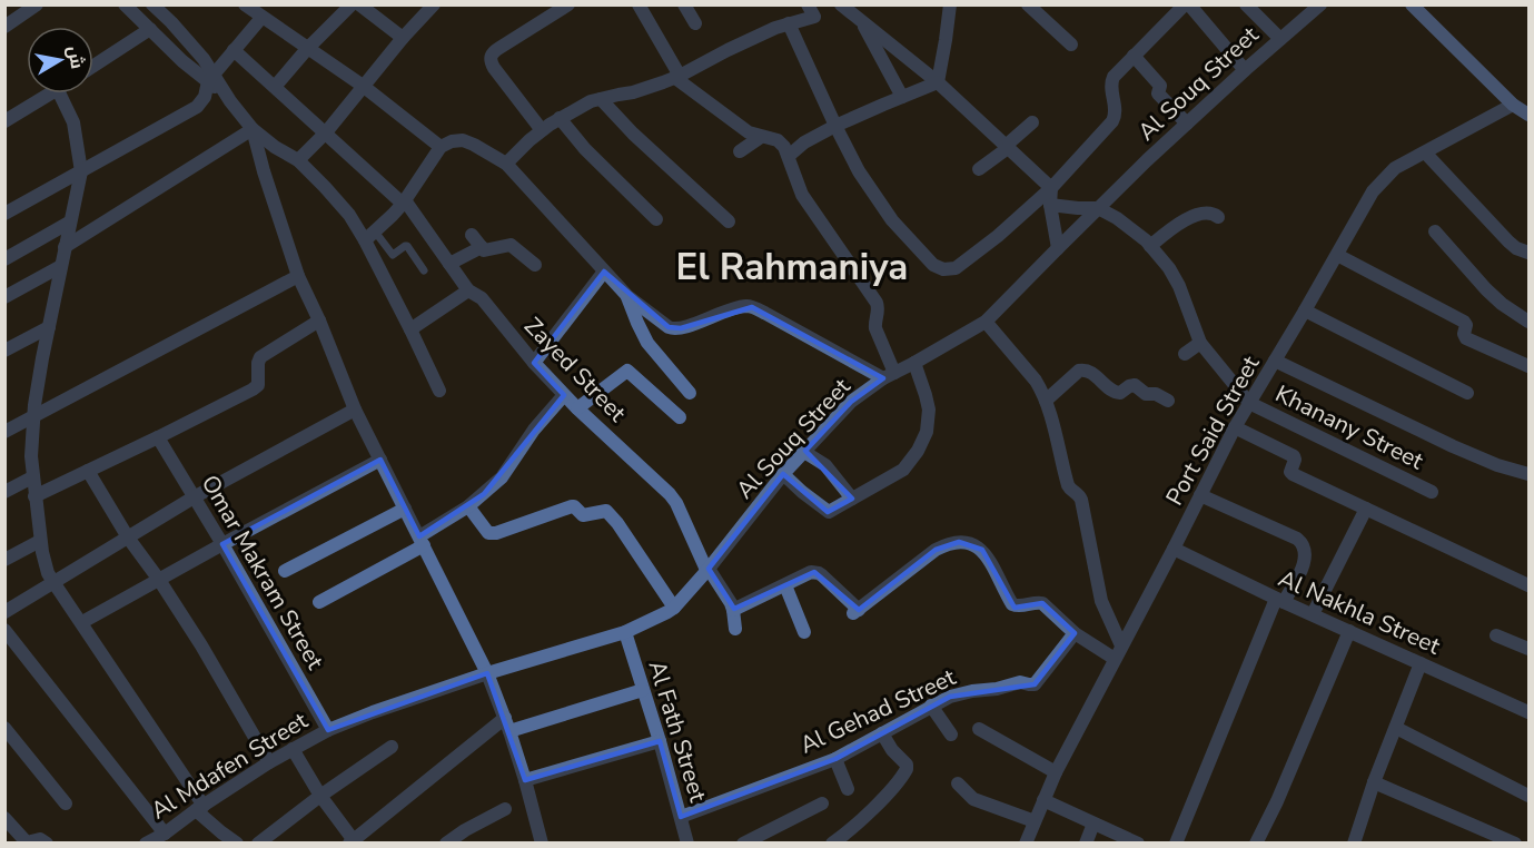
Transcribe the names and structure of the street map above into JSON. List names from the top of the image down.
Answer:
{
  "streets": {
    "street": [
      "Al Souq Street",
      "Zayed Street",
      "Khanany Street",
      "Port Said Street",
      "Omar Makram Street",
      "Al Nakhla Street",
      "Al Gehad Street",
      "Al Fath Street",
      "Al Mdafen Street"
    ]
  },
  "crossings": [
    ["Al Souq Street", "Zayed Street"],
    ["Al Souq Street", "Al Fath Street"],
    ["Al Souq Street", "Al Mdafen Street"],
    ["Khanany Street", "Port Said Street"],
    ["Port Said Street", "Al Nakhla Street"],
    ["Omar Makram Street", "Al Mdafen Street"],
    ["Al Gehad Street", "Al Fath Street"]
  ],
  "districts": ["El Rahmaniya"],
  "north": "right"
}
